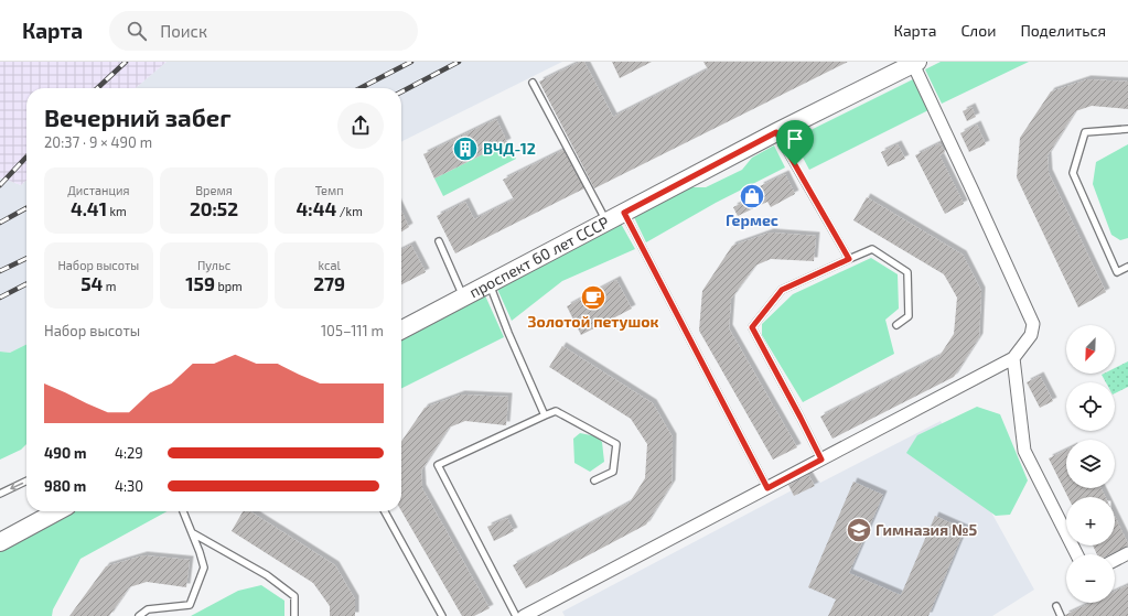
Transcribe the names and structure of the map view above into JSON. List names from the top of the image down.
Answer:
{
  "streets": {
    "street": ["проспект 60 лет СССР"]
  },
  "places": {
    "building": ["ВЧД-12"],
    "shop": ["Гермес"],
    "cafe": ["Золотой петушок"],
    "school or university": ["Гимназия №5"]
  },
  "north": "bottom left",
  "page": {
    "header": "Карта",
    "search": "Поиск",
    "nav": ["Карта", "Слои", "Поделиться"],
    "heading": ["Вечерний забег", "20:37 · 9 × 490 m"],
    "stats": [
      ["Дистанция", "4.41 km"],
      ["Время", "20:52"],
      ["Темп", "4:44 /km"],
      ["Набор высоты", "54 m"],
      ["Пульс", "159 bpm"],
      ["kcal", "279"]
    ],
    "chart": ["Набор высоты", "105–111 m"],
    "map_buttons": ["+", "−"],
    "list": [
      {
        "name": "490 m",
        "note": "4:29"
      },
      {
        "name": "980 m",
        "note": "4:30"
      }
    ]
  }
}
